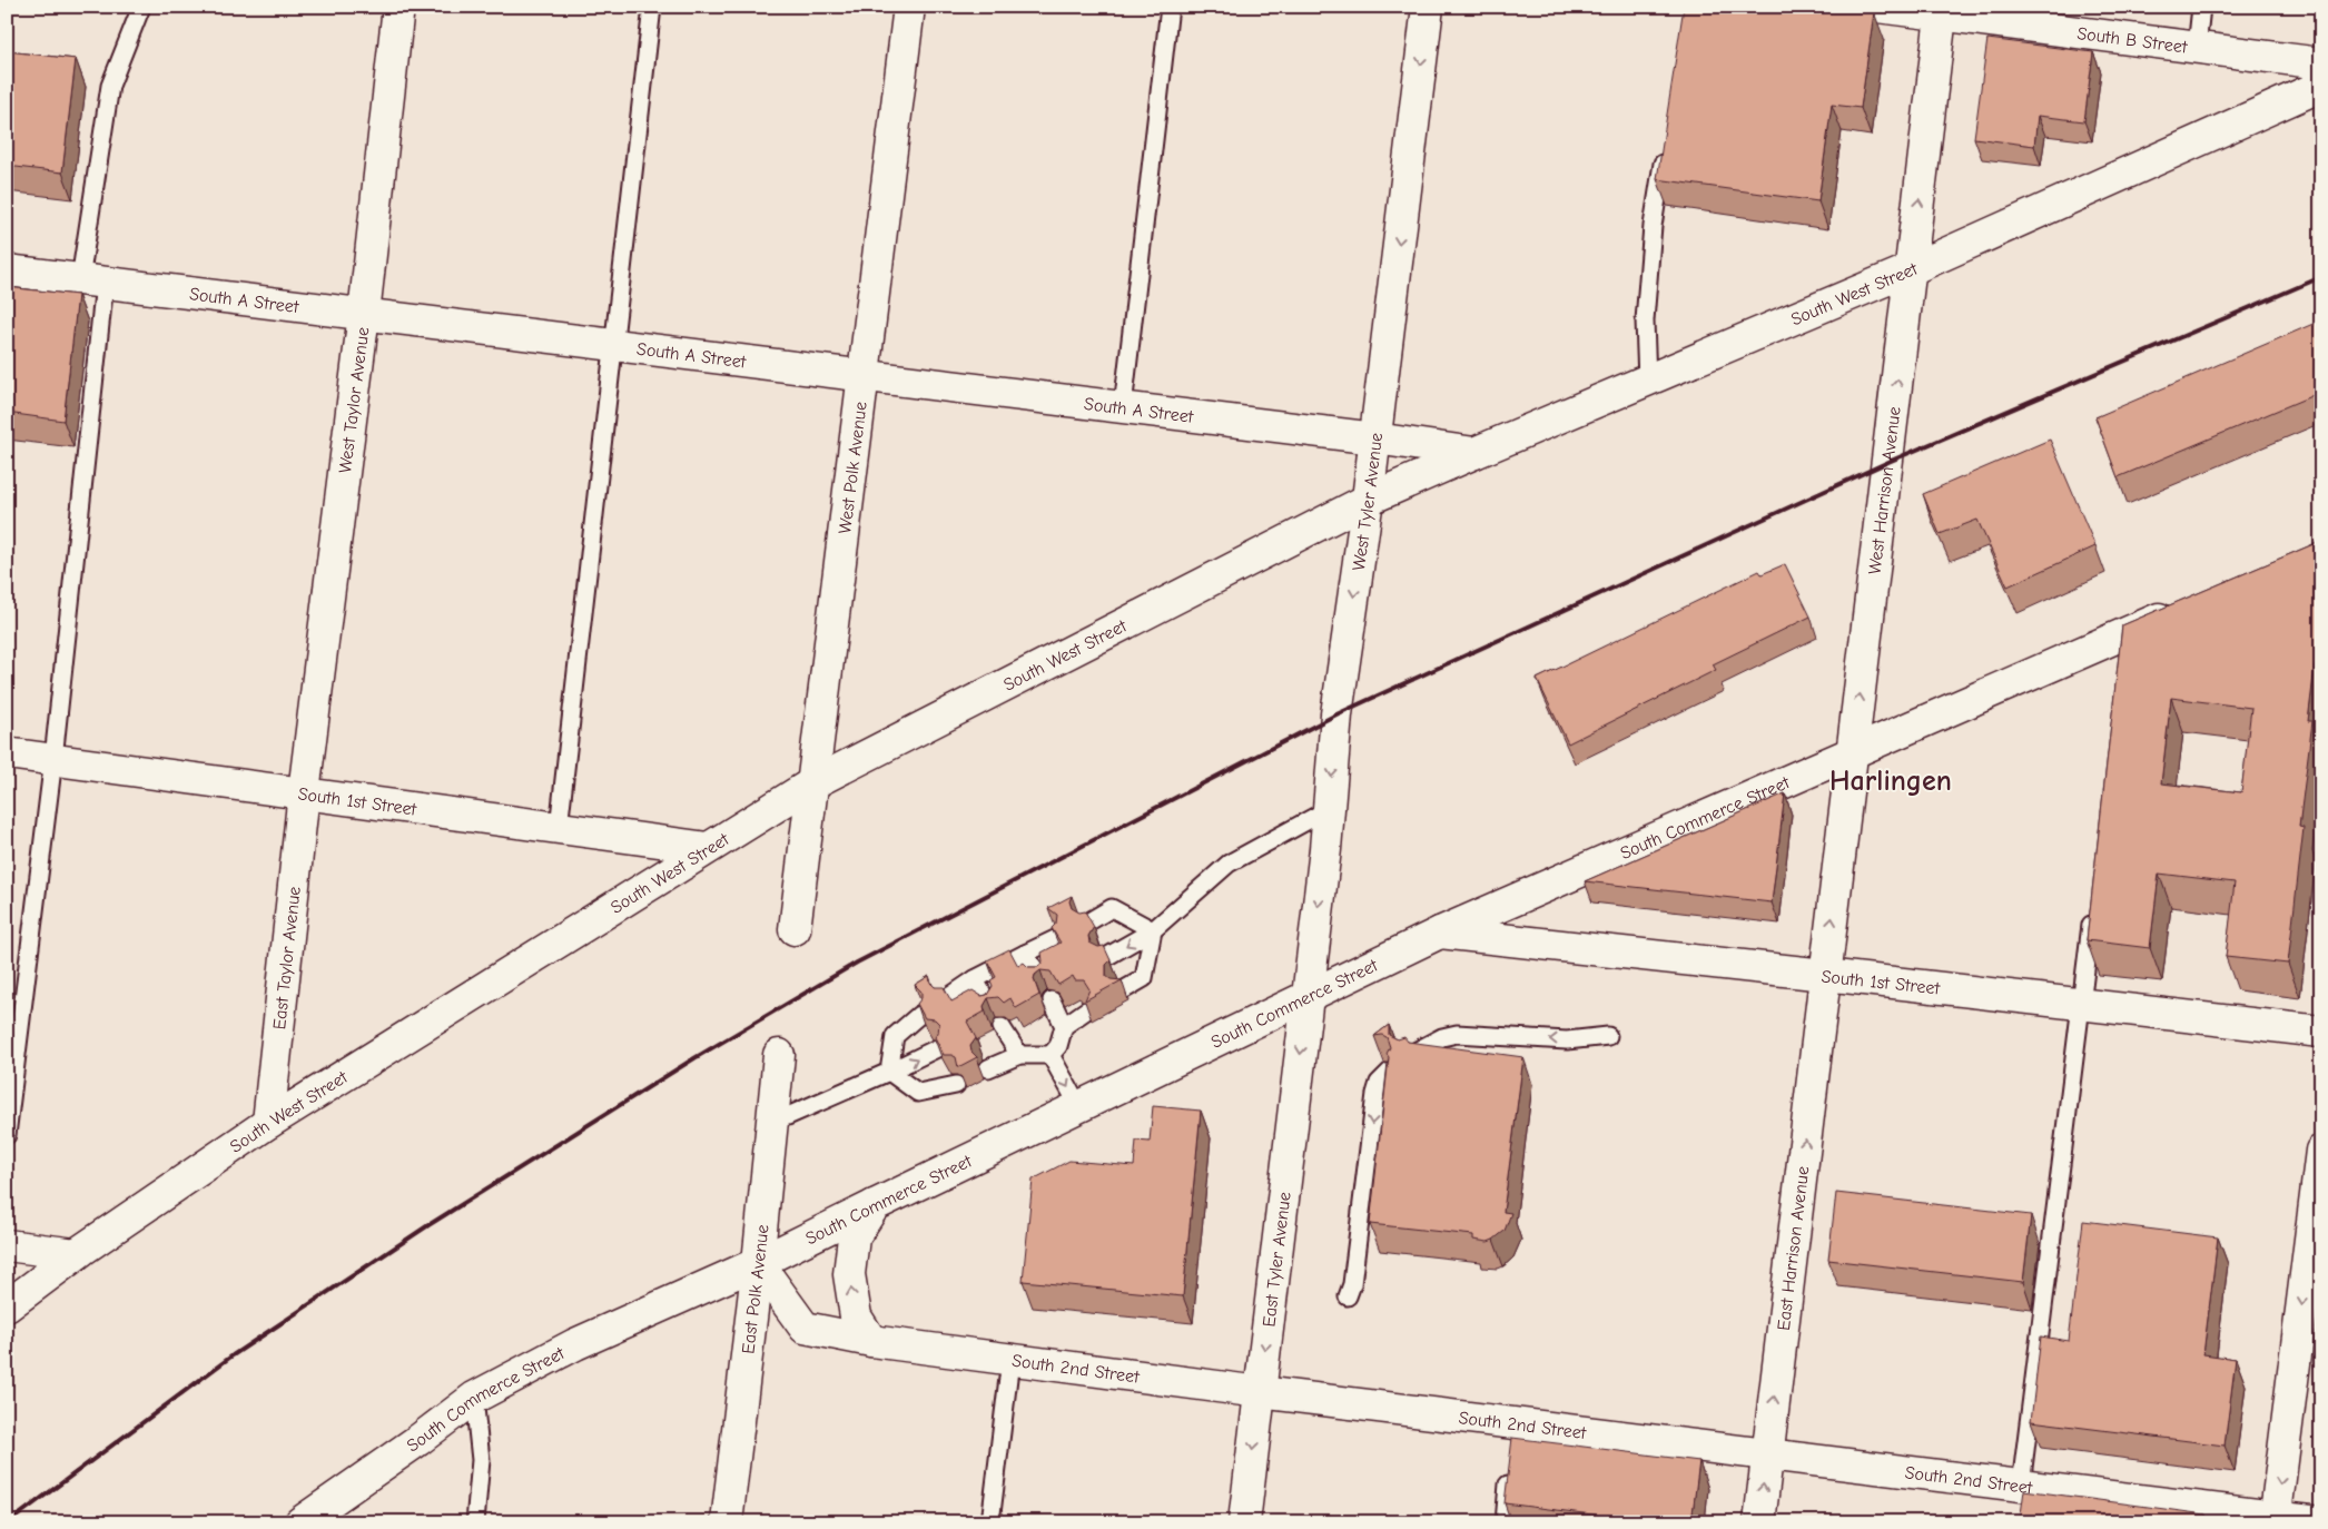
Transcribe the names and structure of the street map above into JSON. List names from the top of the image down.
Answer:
{
  "streets": {
    "street": [
      "South B Street",
      "South West Street",
      "South A Street",
      "West Taylor Avenue",
      "West Polk Avenue",
      "West Harrison Avenue",
      "West Tyler Avenue",
      "South 1st Street",
      "South Commerce Street",
      "East Taylor Avenue",
      "East Harrison Avenue",
      "East Tyler Avenue",
      "East Polk Avenue",
      "South 2nd Street"
    ]
  },
  "crossings": [
    ["South B Street", "West Harrison Avenue"],
    ["South West Street", "West Polk Avenue"],
    ["South West Street", "West Harrison Avenue"],
    ["South West Street", "West Tyler Avenue"],
    ["South West Street", "South 1st Street"],
    ["South West Street", "East Taylor Avenue"],
    ["South A Street", "West Taylor Avenue"],
    ["South A Street", "West Polk Avenue"],
    ["South A Street", "West Tyler Avenue"],
    ["West Taylor Avenue", "South 1st Street"],
    ["West Taylor Avenue", "East Taylor Avenue"],
    ["West Harrison Avenue", "South 1st Street"],
    ["West Harrison Avenue", "South Commerce Street"],
    ["West Harrison Avenue", "East Harrison Avenue"],
    ["West Tyler Avenue", "South Commerce Street"],
    ["West Tyler Avenue", "East Tyler Avenue"],
    ["South 1st Street", "South Commerce Street"],
    ["South 1st Street", "East Taylor Avenue"],
    ["South 1st Street", "East Harrison Avenue"],
    ["South Commerce Street", "East Tyler Avenue"],
    ["South Commerce Street", "East Polk Avenue"],
    ["South Commerce Street", "South 2nd Street"],
    ["East Harrison Avenue", "South 2nd Street"],
    ["East Tyler Avenue", "South 2nd Street"],
    ["East Polk Avenue", "South 2nd Street"]
  ],
  "one_way": [
    "West Harrison Avenue",
    "West Tyler Avenue",
    "East Harrison Avenue",
    "East Tyler Avenue"
  ],
  "districts": ["Harlingen"]
}
